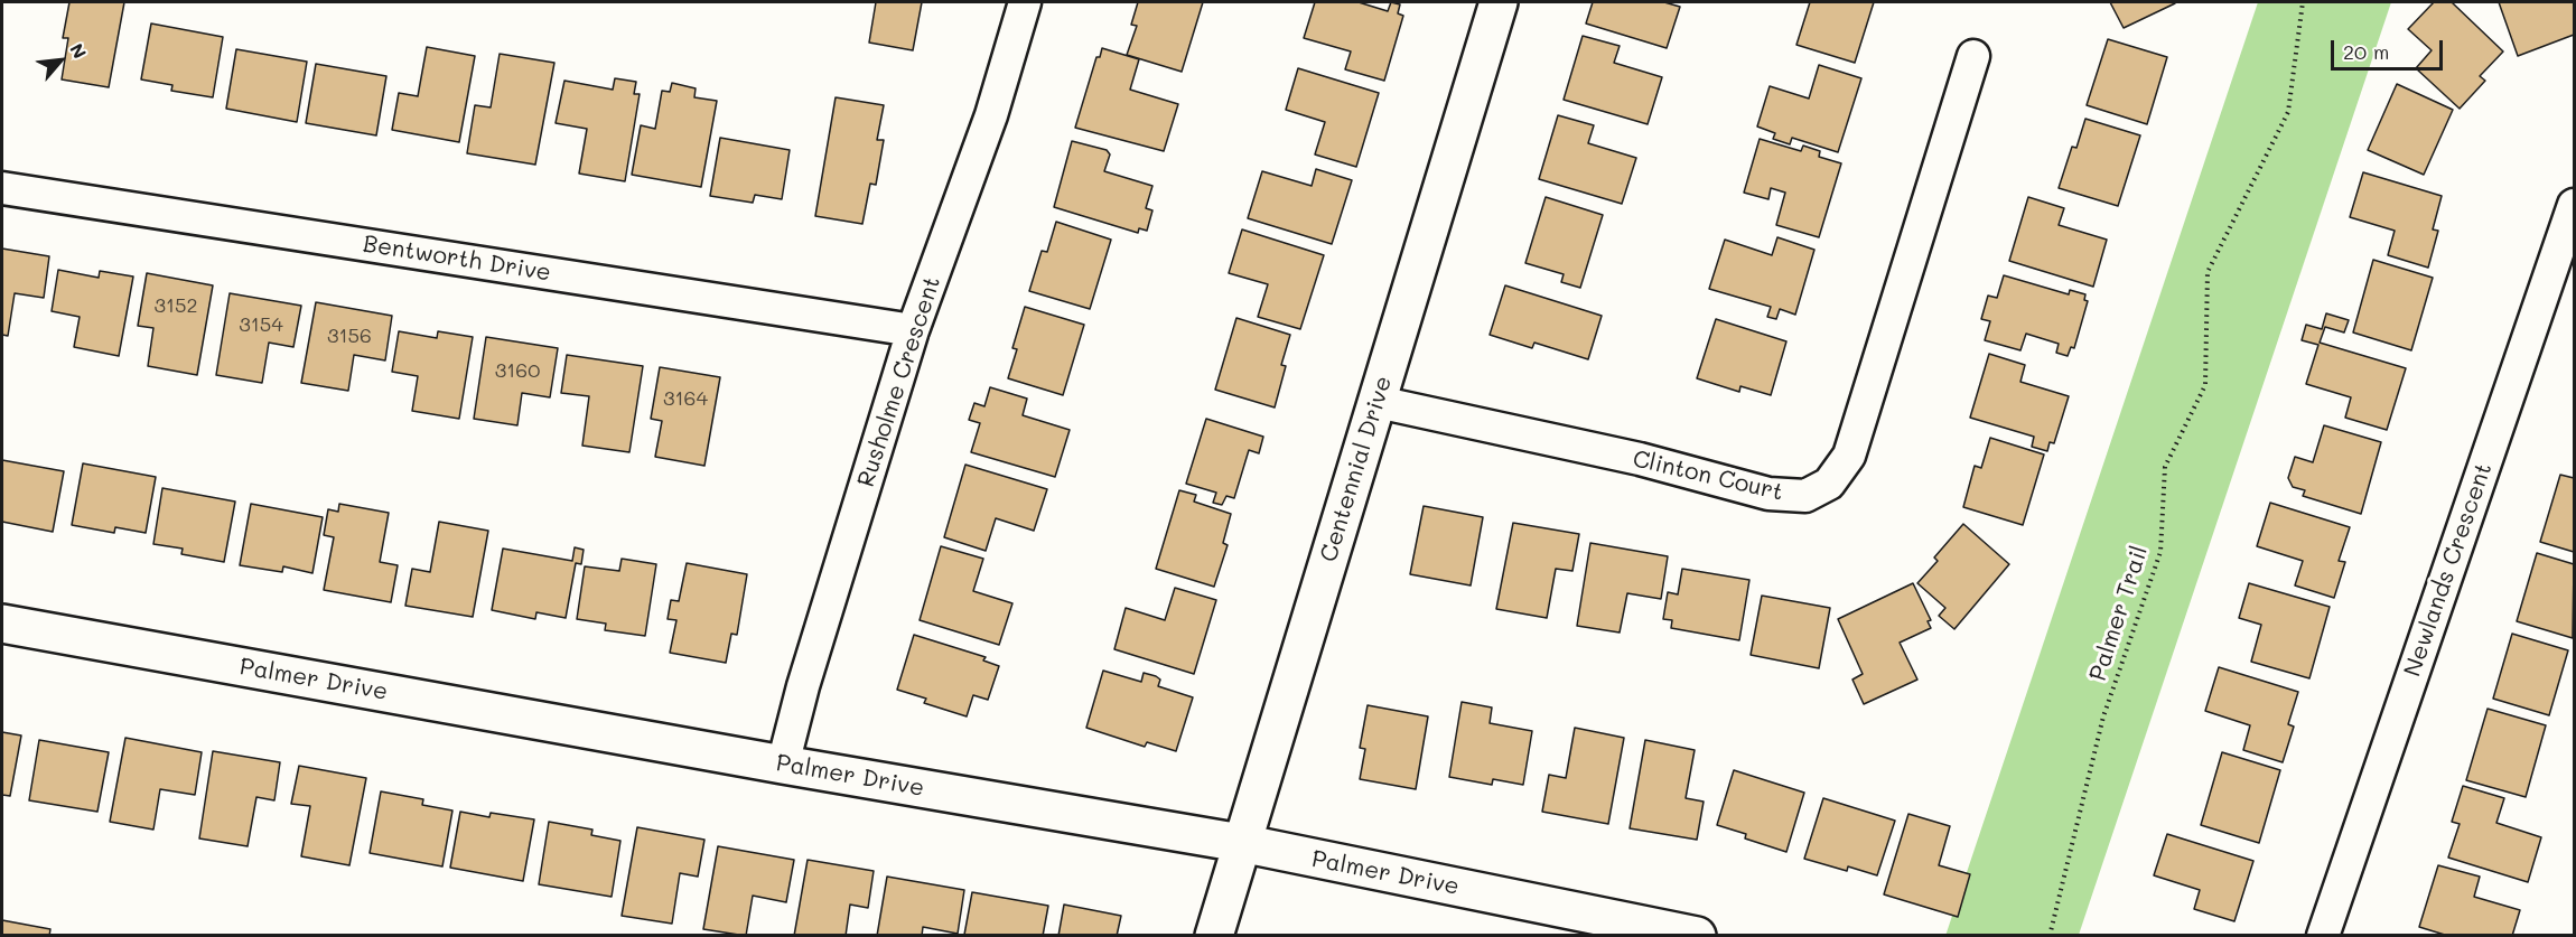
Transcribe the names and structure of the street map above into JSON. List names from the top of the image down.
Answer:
{
  "streets": {
    "street": [
      "Bentworth Drive",
      "Rusholme Crescent",
      "Centennial Drive",
      "Clinton Court",
      "Newlands Crescent",
      "Palmer Drive"
    ],
    "path": ["Palmer Trail"]
  },
  "crossings": [
    ["Bentworth Drive", "Rusholme Crescent"],
    ["Rusholme Crescent", "Palmer Drive"],
    ["Centennial Drive", "Clinton Court"],
    ["Centennial Drive", "Palmer Drive"]
  ],
  "house_numbers": [
    "3152",
    "3154",
    "3156",
    "3160",
    "3164"
  ],
  "scale_bar": "20 m",
  "north": "top right"
}
